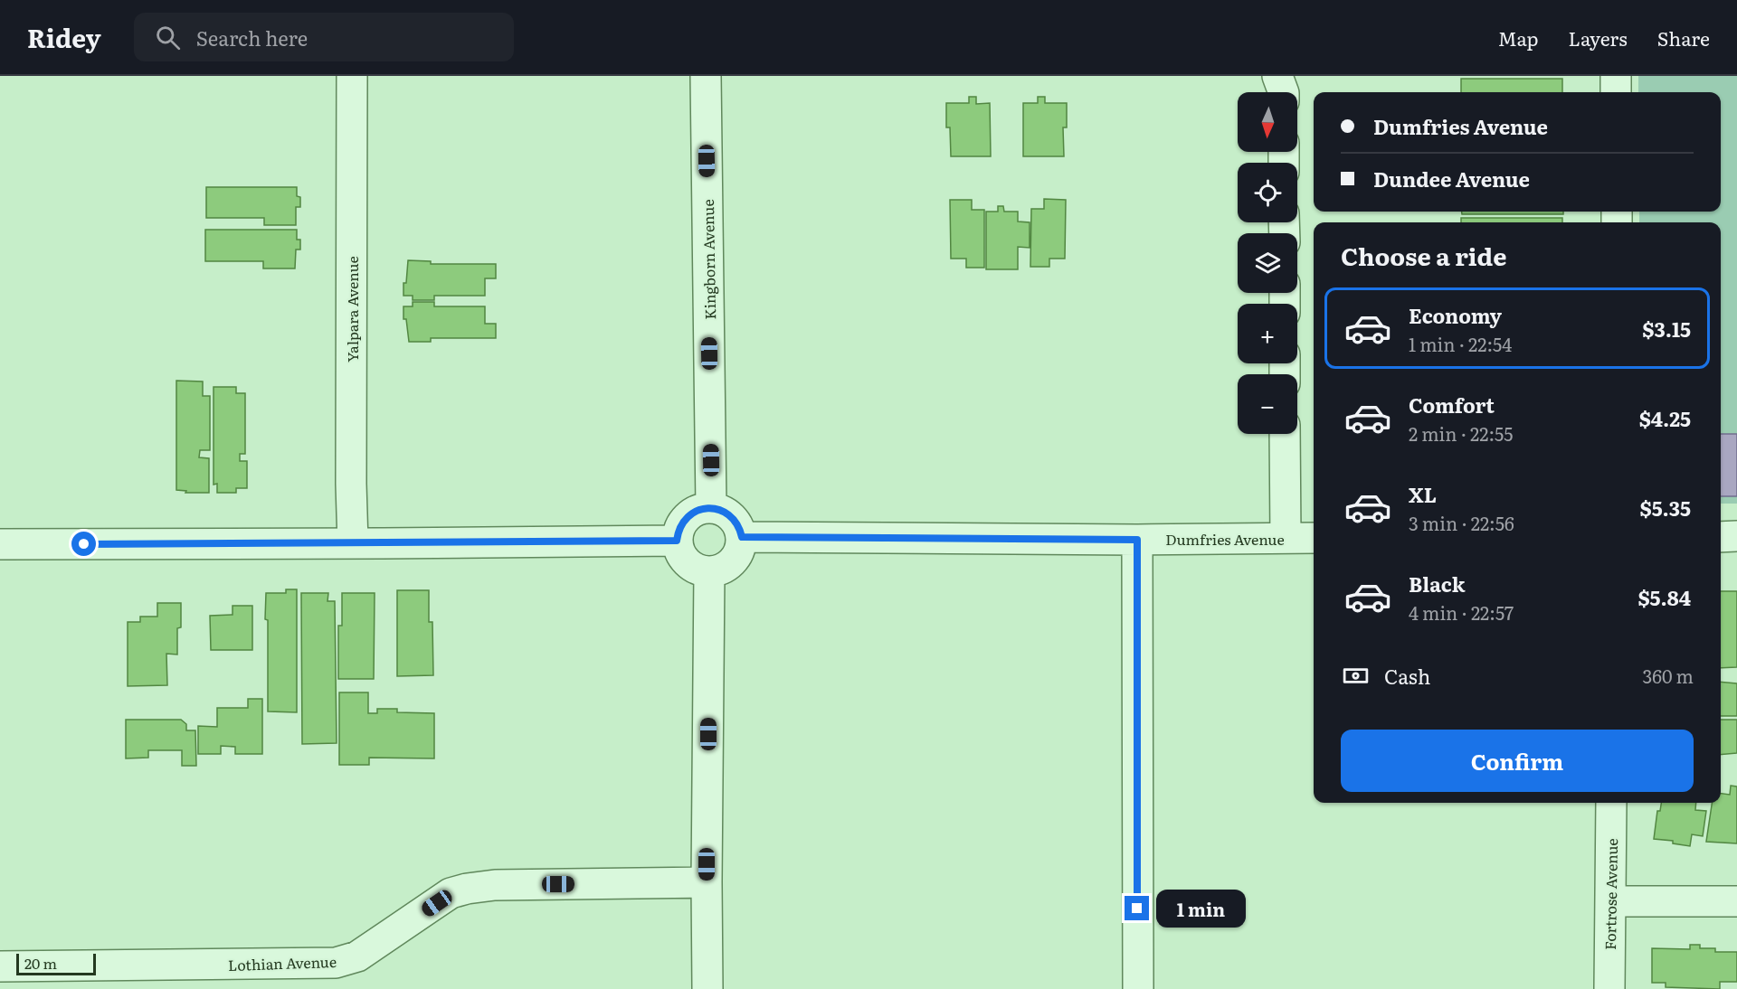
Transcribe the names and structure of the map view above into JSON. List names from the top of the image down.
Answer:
{
  "streets": {
    "street": [
      "Kingborn Avenue",
      "Yalpara Avenue",
      "Dumfries Avenue",
      "Fortrose Avenue",
      "Lothian Avenue"
    ]
  },
  "crossings": [
    ["Kingborn Avenue", "Dumfries Avenue"]
  ],
  "scale_bar": "20 m",
  "north": "bottom",
  "page": {
    "header": "Ridey",
    "search": "Search here",
    "nav": ["Map", "Layers", "Share"],
    "map_buttons": ["+", "−"],
    "banner": ["Dumfries Avenue", "Dundee Avenue"],
    "heading": "Choose a ride",
    "list": [
      {
        "name": "Economy",
        "note": "1 min · 22:54",
        "value": "$3.15"
      },
      {
        "name": "Comfort",
        "note": "2 min · 22:55",
        "value": "$4.25"
      },
      {
        "name": "XL",
        "note": "3 min · 22:56",
        "value": "$5.35"
      },
      {
        "name": "Black",
        "note": "4 min · 22:57",
        "value": "$5.84"
      }
    ],
    "pay": ["Cash", "360 m"],
    "buttons": "Confirm",
    "bubble": "1 min",
    "scale": "20 m"
  }
}
